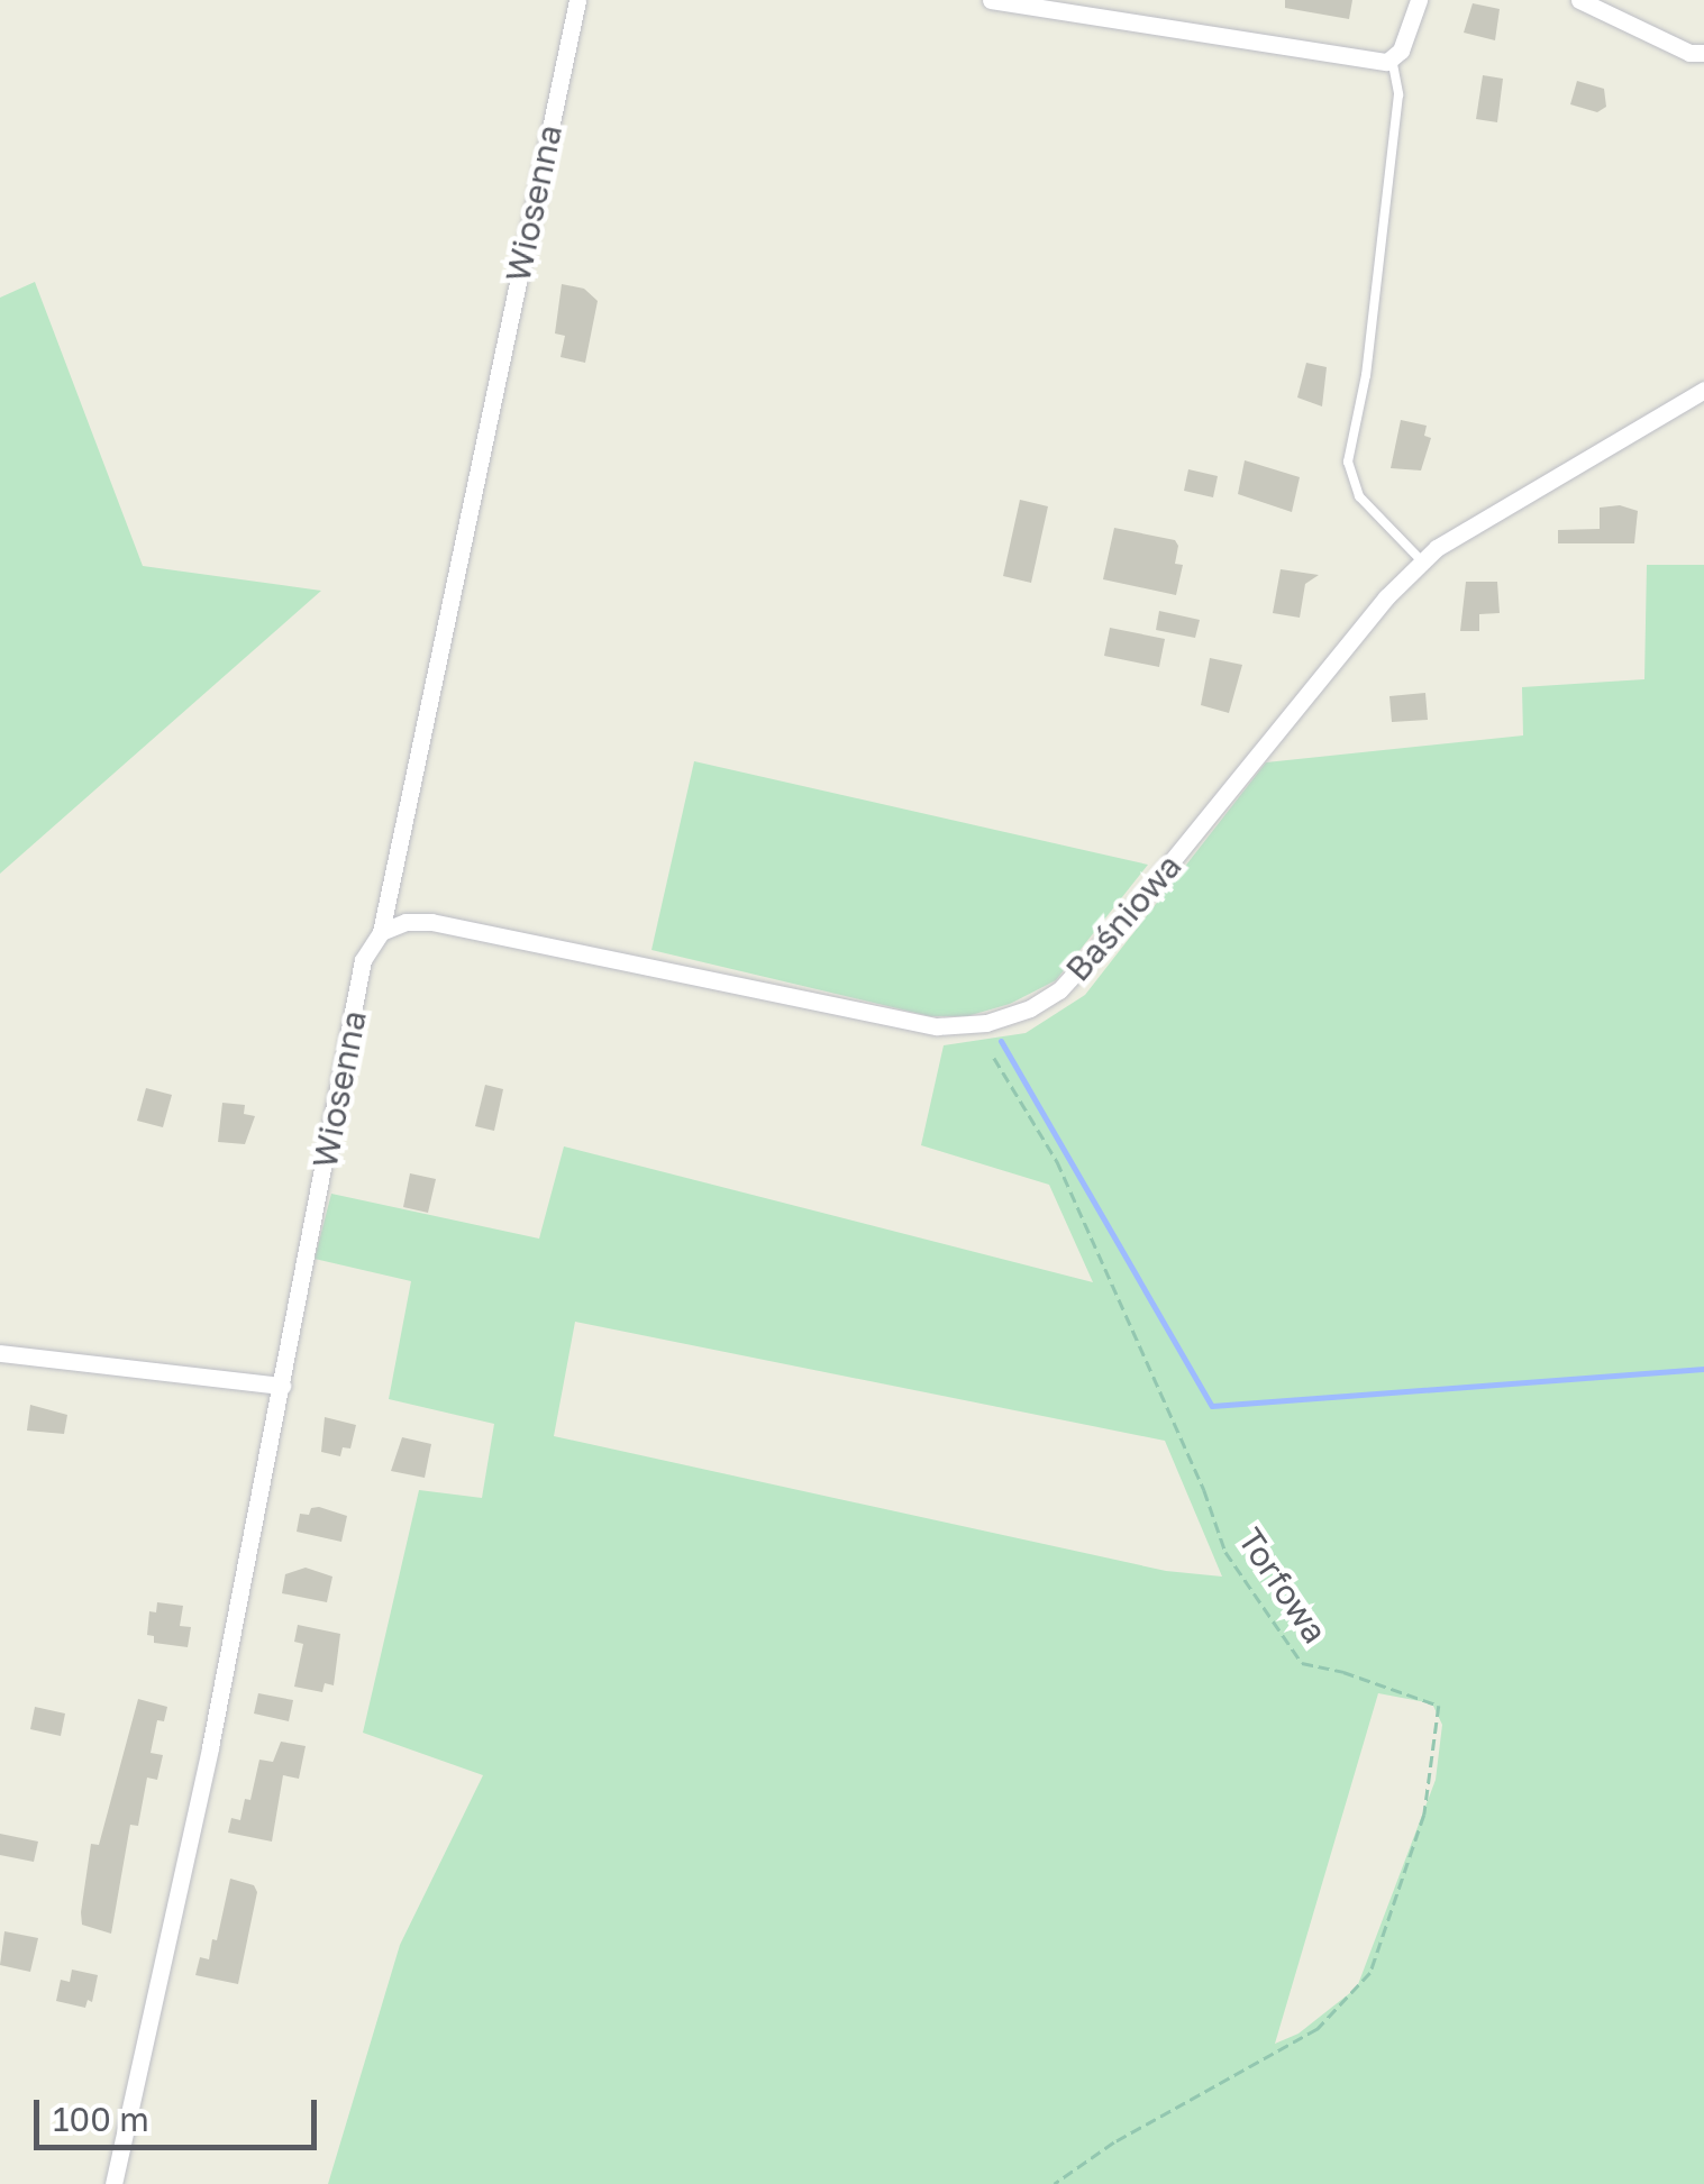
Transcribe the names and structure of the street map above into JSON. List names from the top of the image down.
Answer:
{
  "streets": {
    "street": ["Wiosenna", "Baśniowa"],
    "path": ["Torfowa"]
  },
  "crossings": [
    ["Wiosenna", "Baśniowa"]
  ],
  "scale_bar": "100 m"
}
